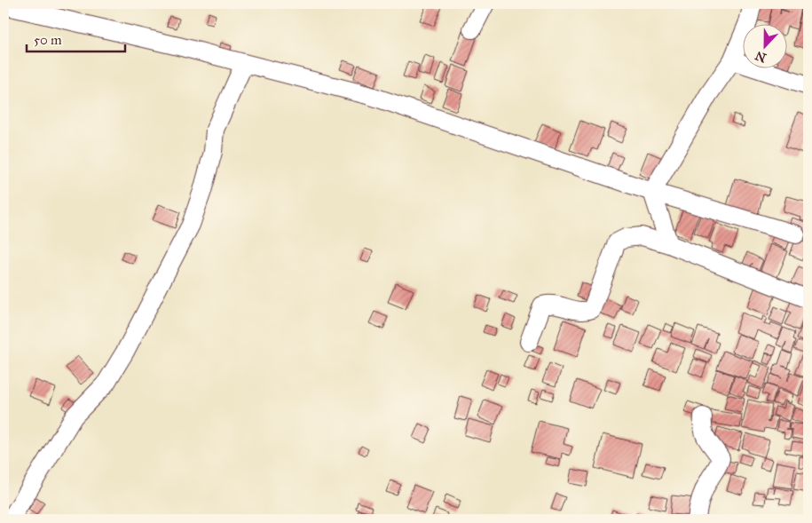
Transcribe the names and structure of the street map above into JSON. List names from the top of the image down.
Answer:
{
  "scale_bar": "50 m",
  "north": "bottom"
}
